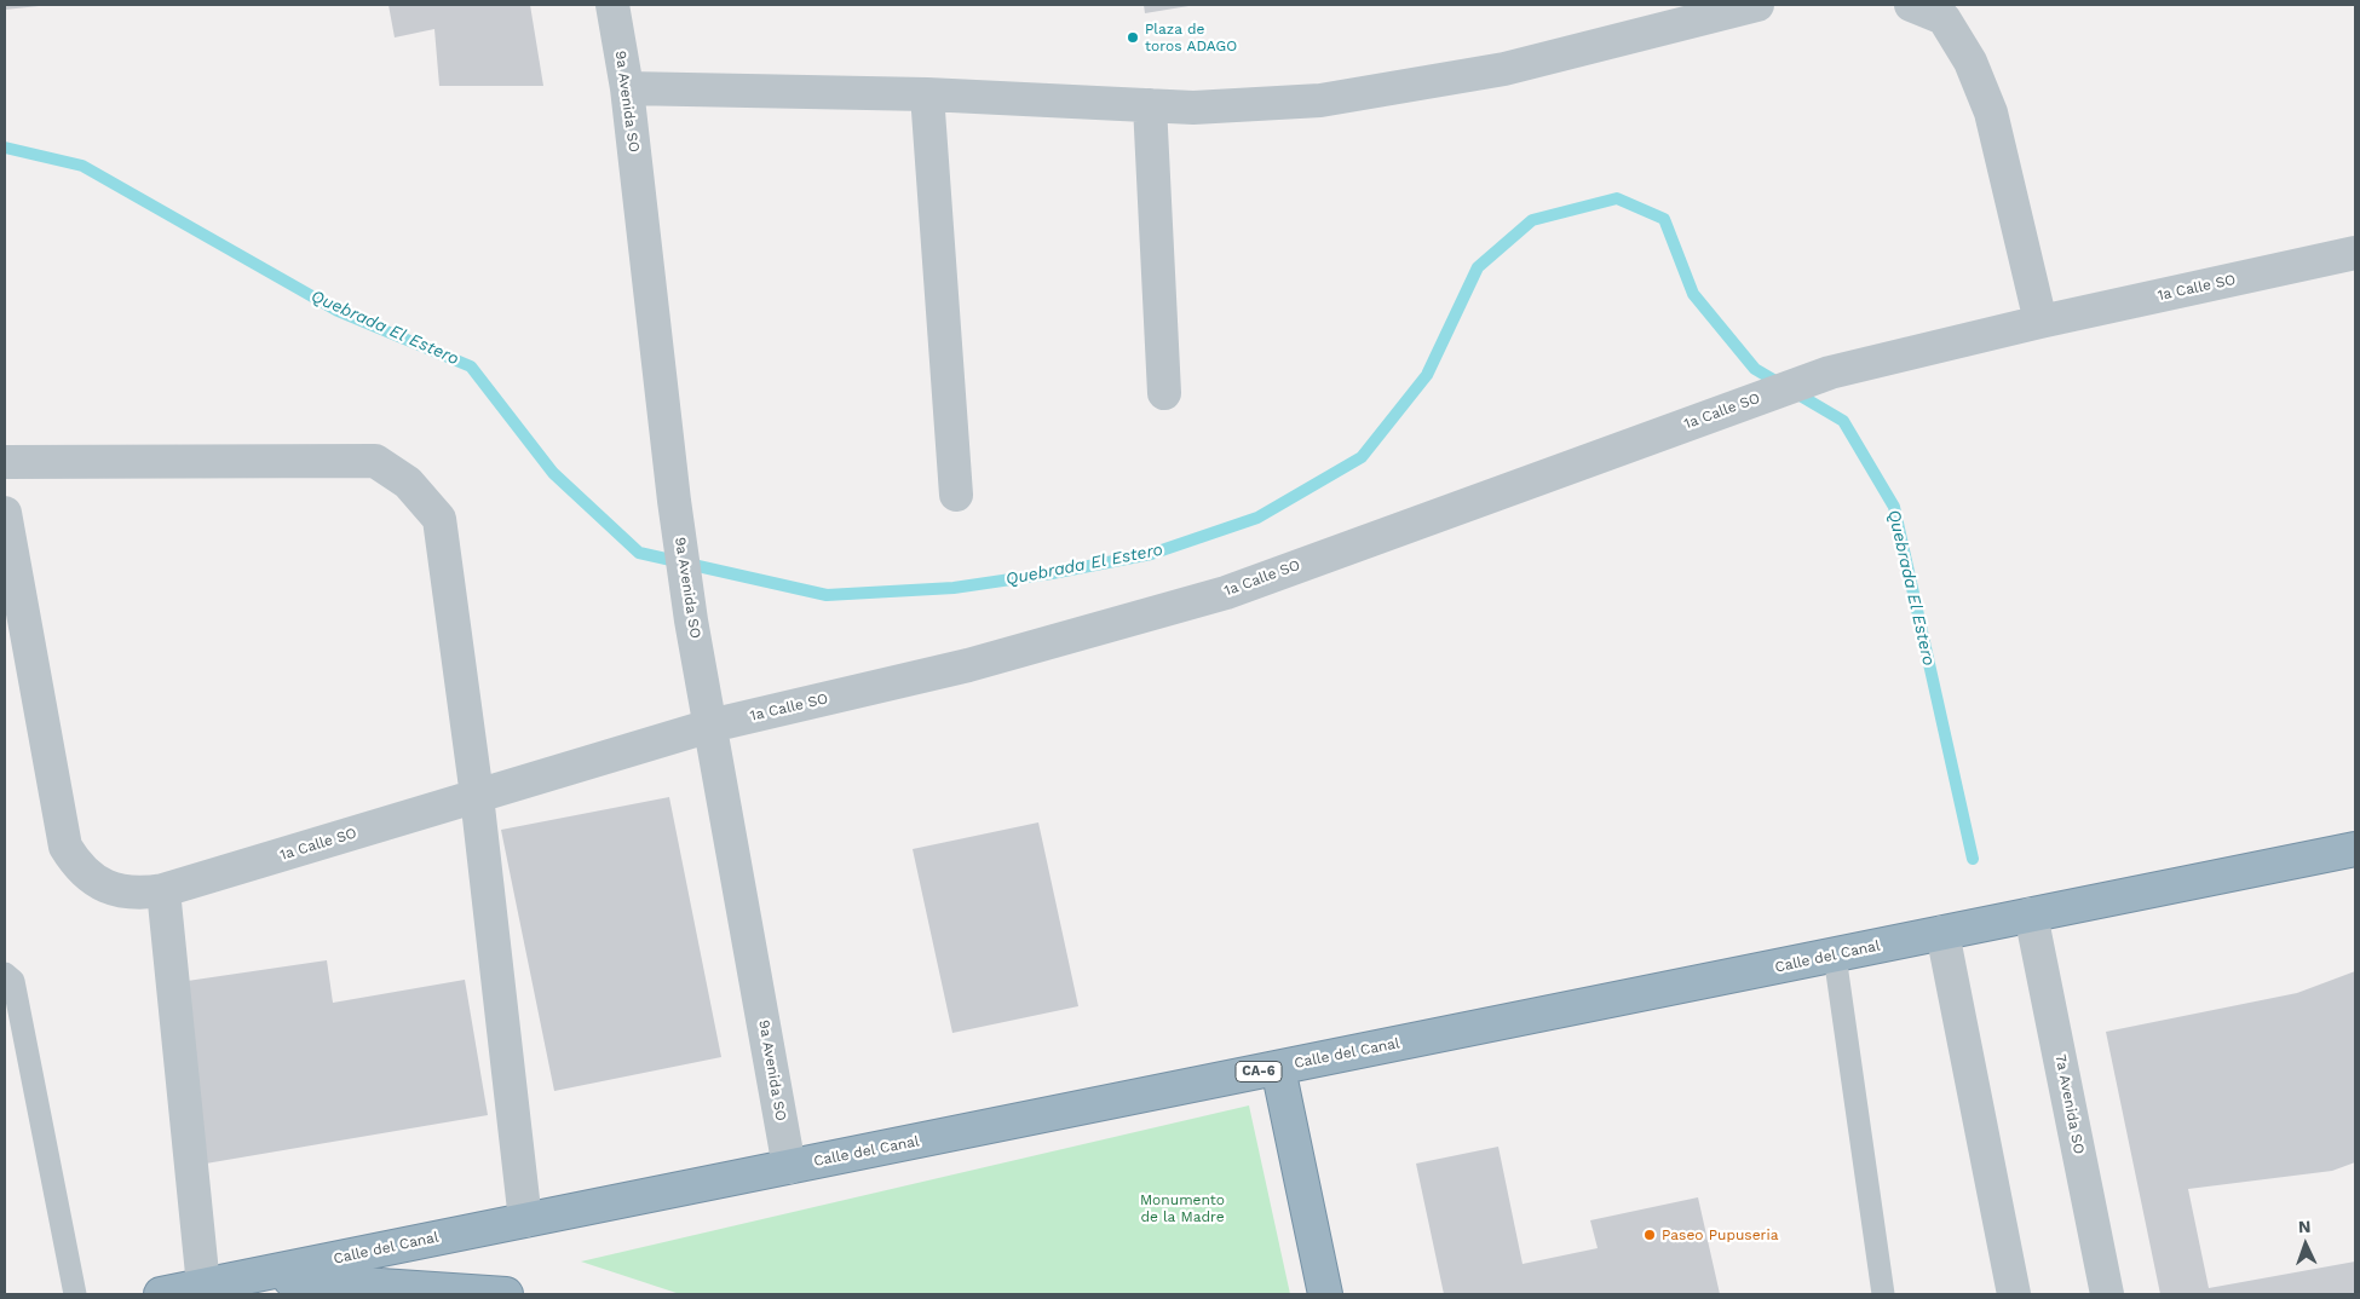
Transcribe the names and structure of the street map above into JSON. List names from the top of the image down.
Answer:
{
  "streets": {
    "highway": ["Calle del Canal", "CA-6"],
    "street": ["9a Avenida SO", "1a Calle SO", "7a Avenida SO"]
  },
  "crossings": [
    ["9a Avenida SO", "1a Calle SO"],
    ["9a Avenida SO", "Calle del Canal"],
    ["Calle del Canal", "7a Avenida SO"]
  ],
  "water": ["Quebrada El Estero"],
  "parks": ["Monumento de la Madre"],
  "places": ["Plaza de toros ADAGO", "Paseo Pupuseria"],
  "north": "top"
}
